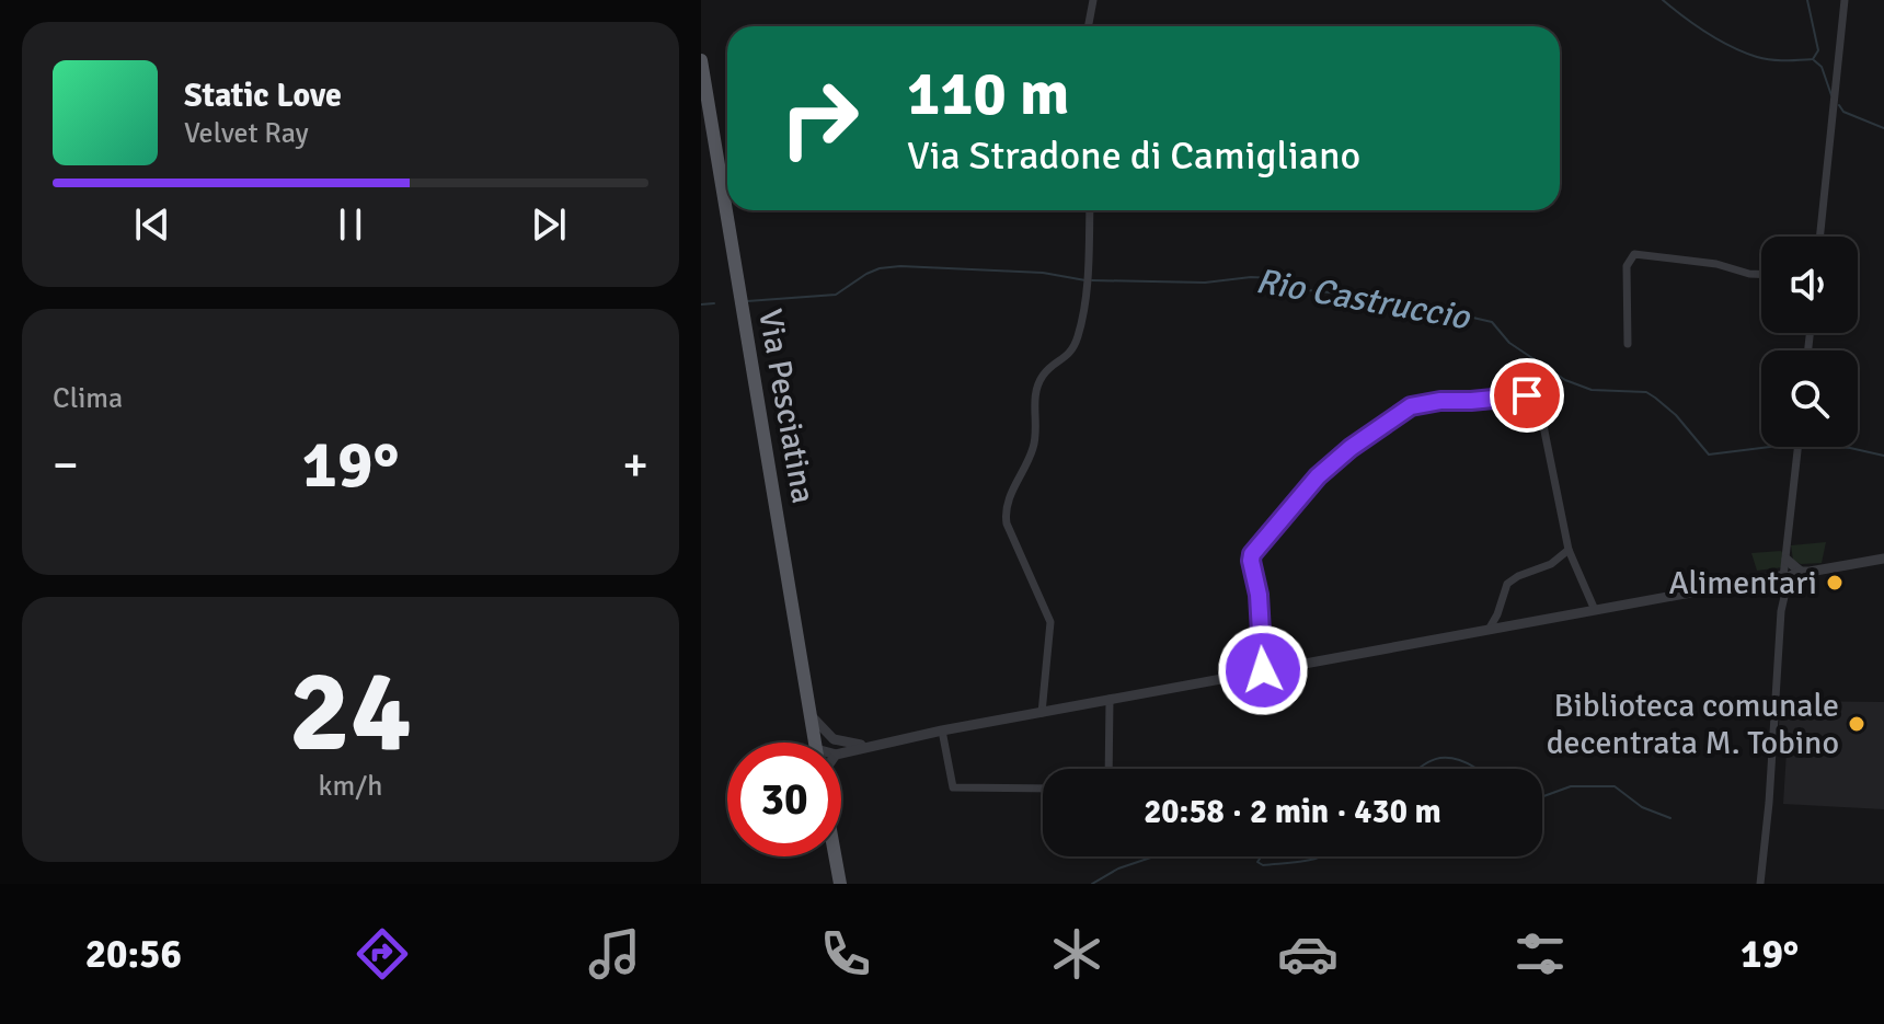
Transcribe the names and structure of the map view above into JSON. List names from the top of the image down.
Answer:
{
  "streets": {
    "main road": ["Via Pesciatina"]
  },
  "water": ["Rio Castruccio"],
  "places": ["Alimentari", "Biblioteca comunale decentrata M. Tobino"],
  "page": {
    "turn": ["110 m", "Via Stradone di Camigliano"],
    "song": ["Static Love", "Velvet Ray"],
    "tile": [
      "Clima",
      ["24", "km/h"]
    ],
    "heat": ["−", "19°", "+"],
    "limit": "30",
    "trip": "20:58 · 2 min · 430 m",
    "tabs": ["20:56", "19°"]
  }
}
